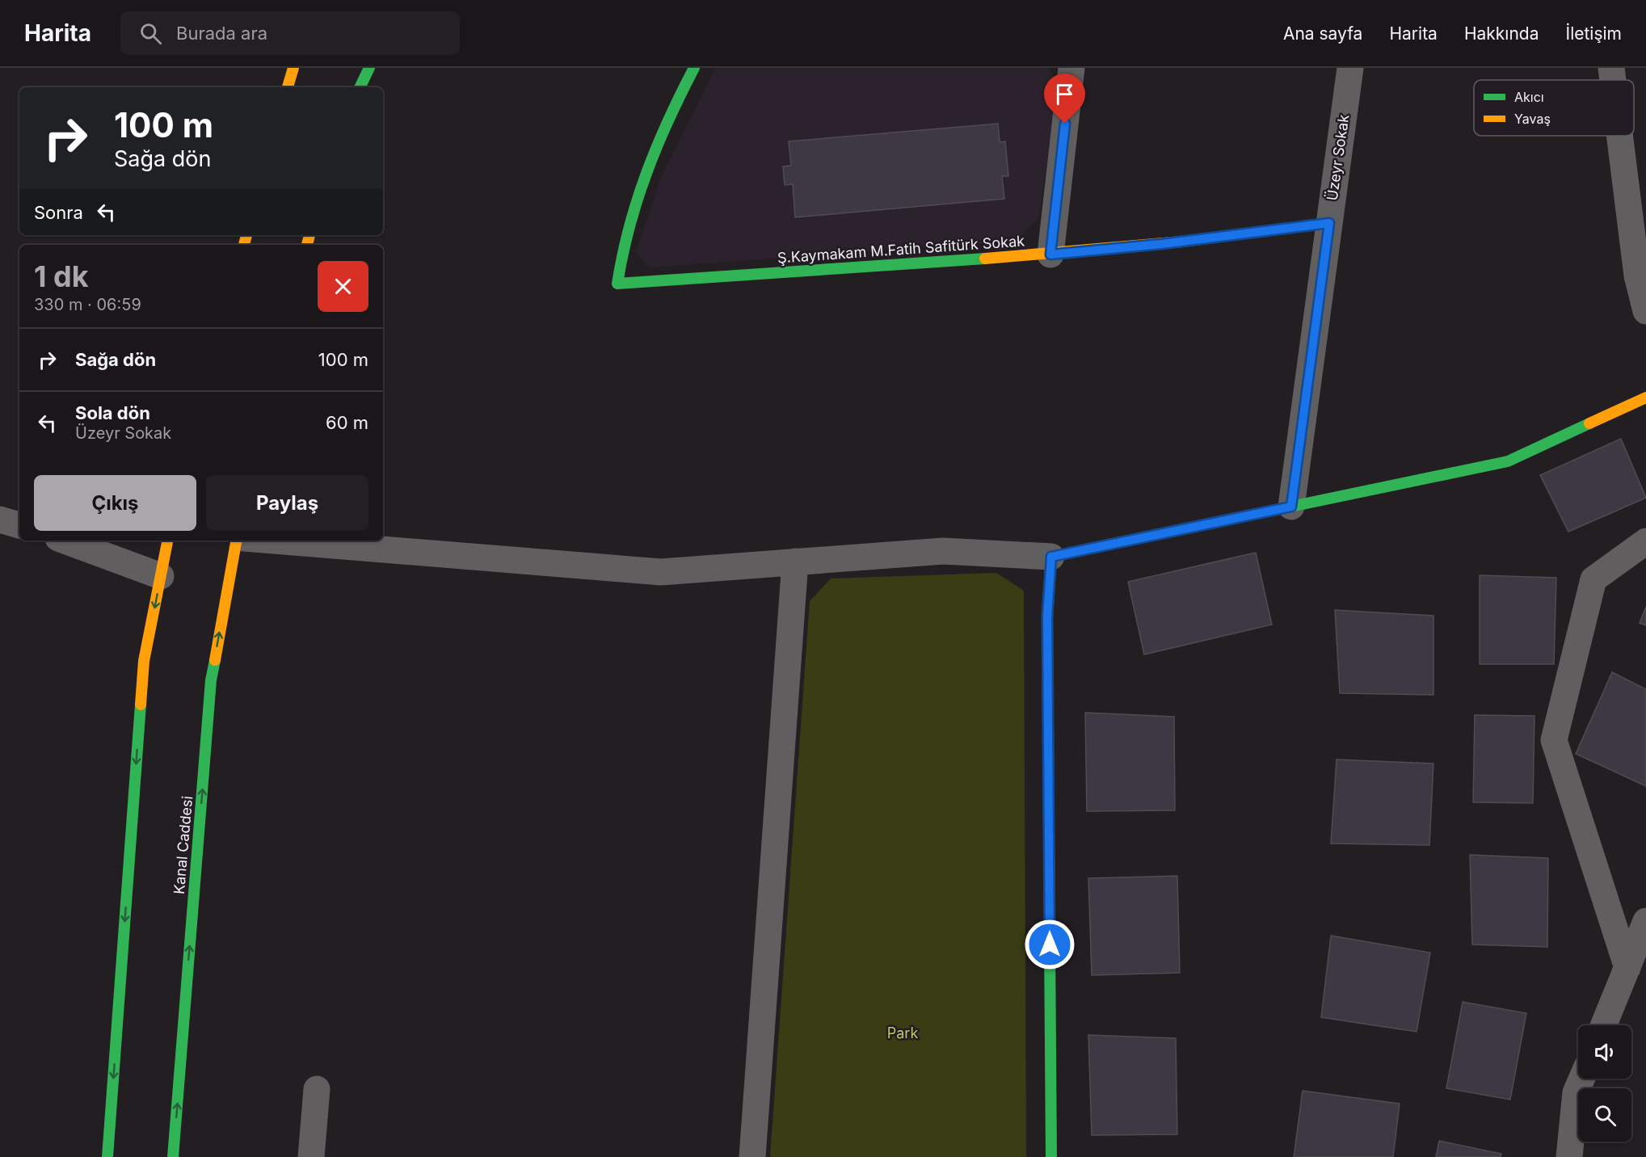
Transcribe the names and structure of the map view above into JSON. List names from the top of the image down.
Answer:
{
  "streets": {
    "street": ["Üzeyr Sokak", "Ş.Kaymakam M.Fatih Safitürk Sokak", "Kanal Caddesi"]
  },
  "crossings": [
    ["Üzeyr Sokak", "Ş.Kaymakam M.Fatih Safitürk Sokak"]
  ],
  "parks": ["Park"],
  "legend": ["Akıcı", "Yavaş"],
  "page": {
    "header": "Harita",
    "search": "Burada ara",
    "nav": [
      "Ana sayfa",
      "Harita",
      "Hakkında",
      "İletişim"
    ],
    "turn": ["100 m", "Sağa dön"],
    "then": "Sonra",
    "heading": ["1 dk", "330 m · 06:59"],
    "list": [
      {
        "name": "Sağa dön",
        "value": "100 m"
      },
      {
        "name": "Sola dön",
        "note": "Üzeyr Sokak",
        "value": "60 m"
      }
    ],
    "buttons": ["Çıkış", "Paylaş"]
  }
}
